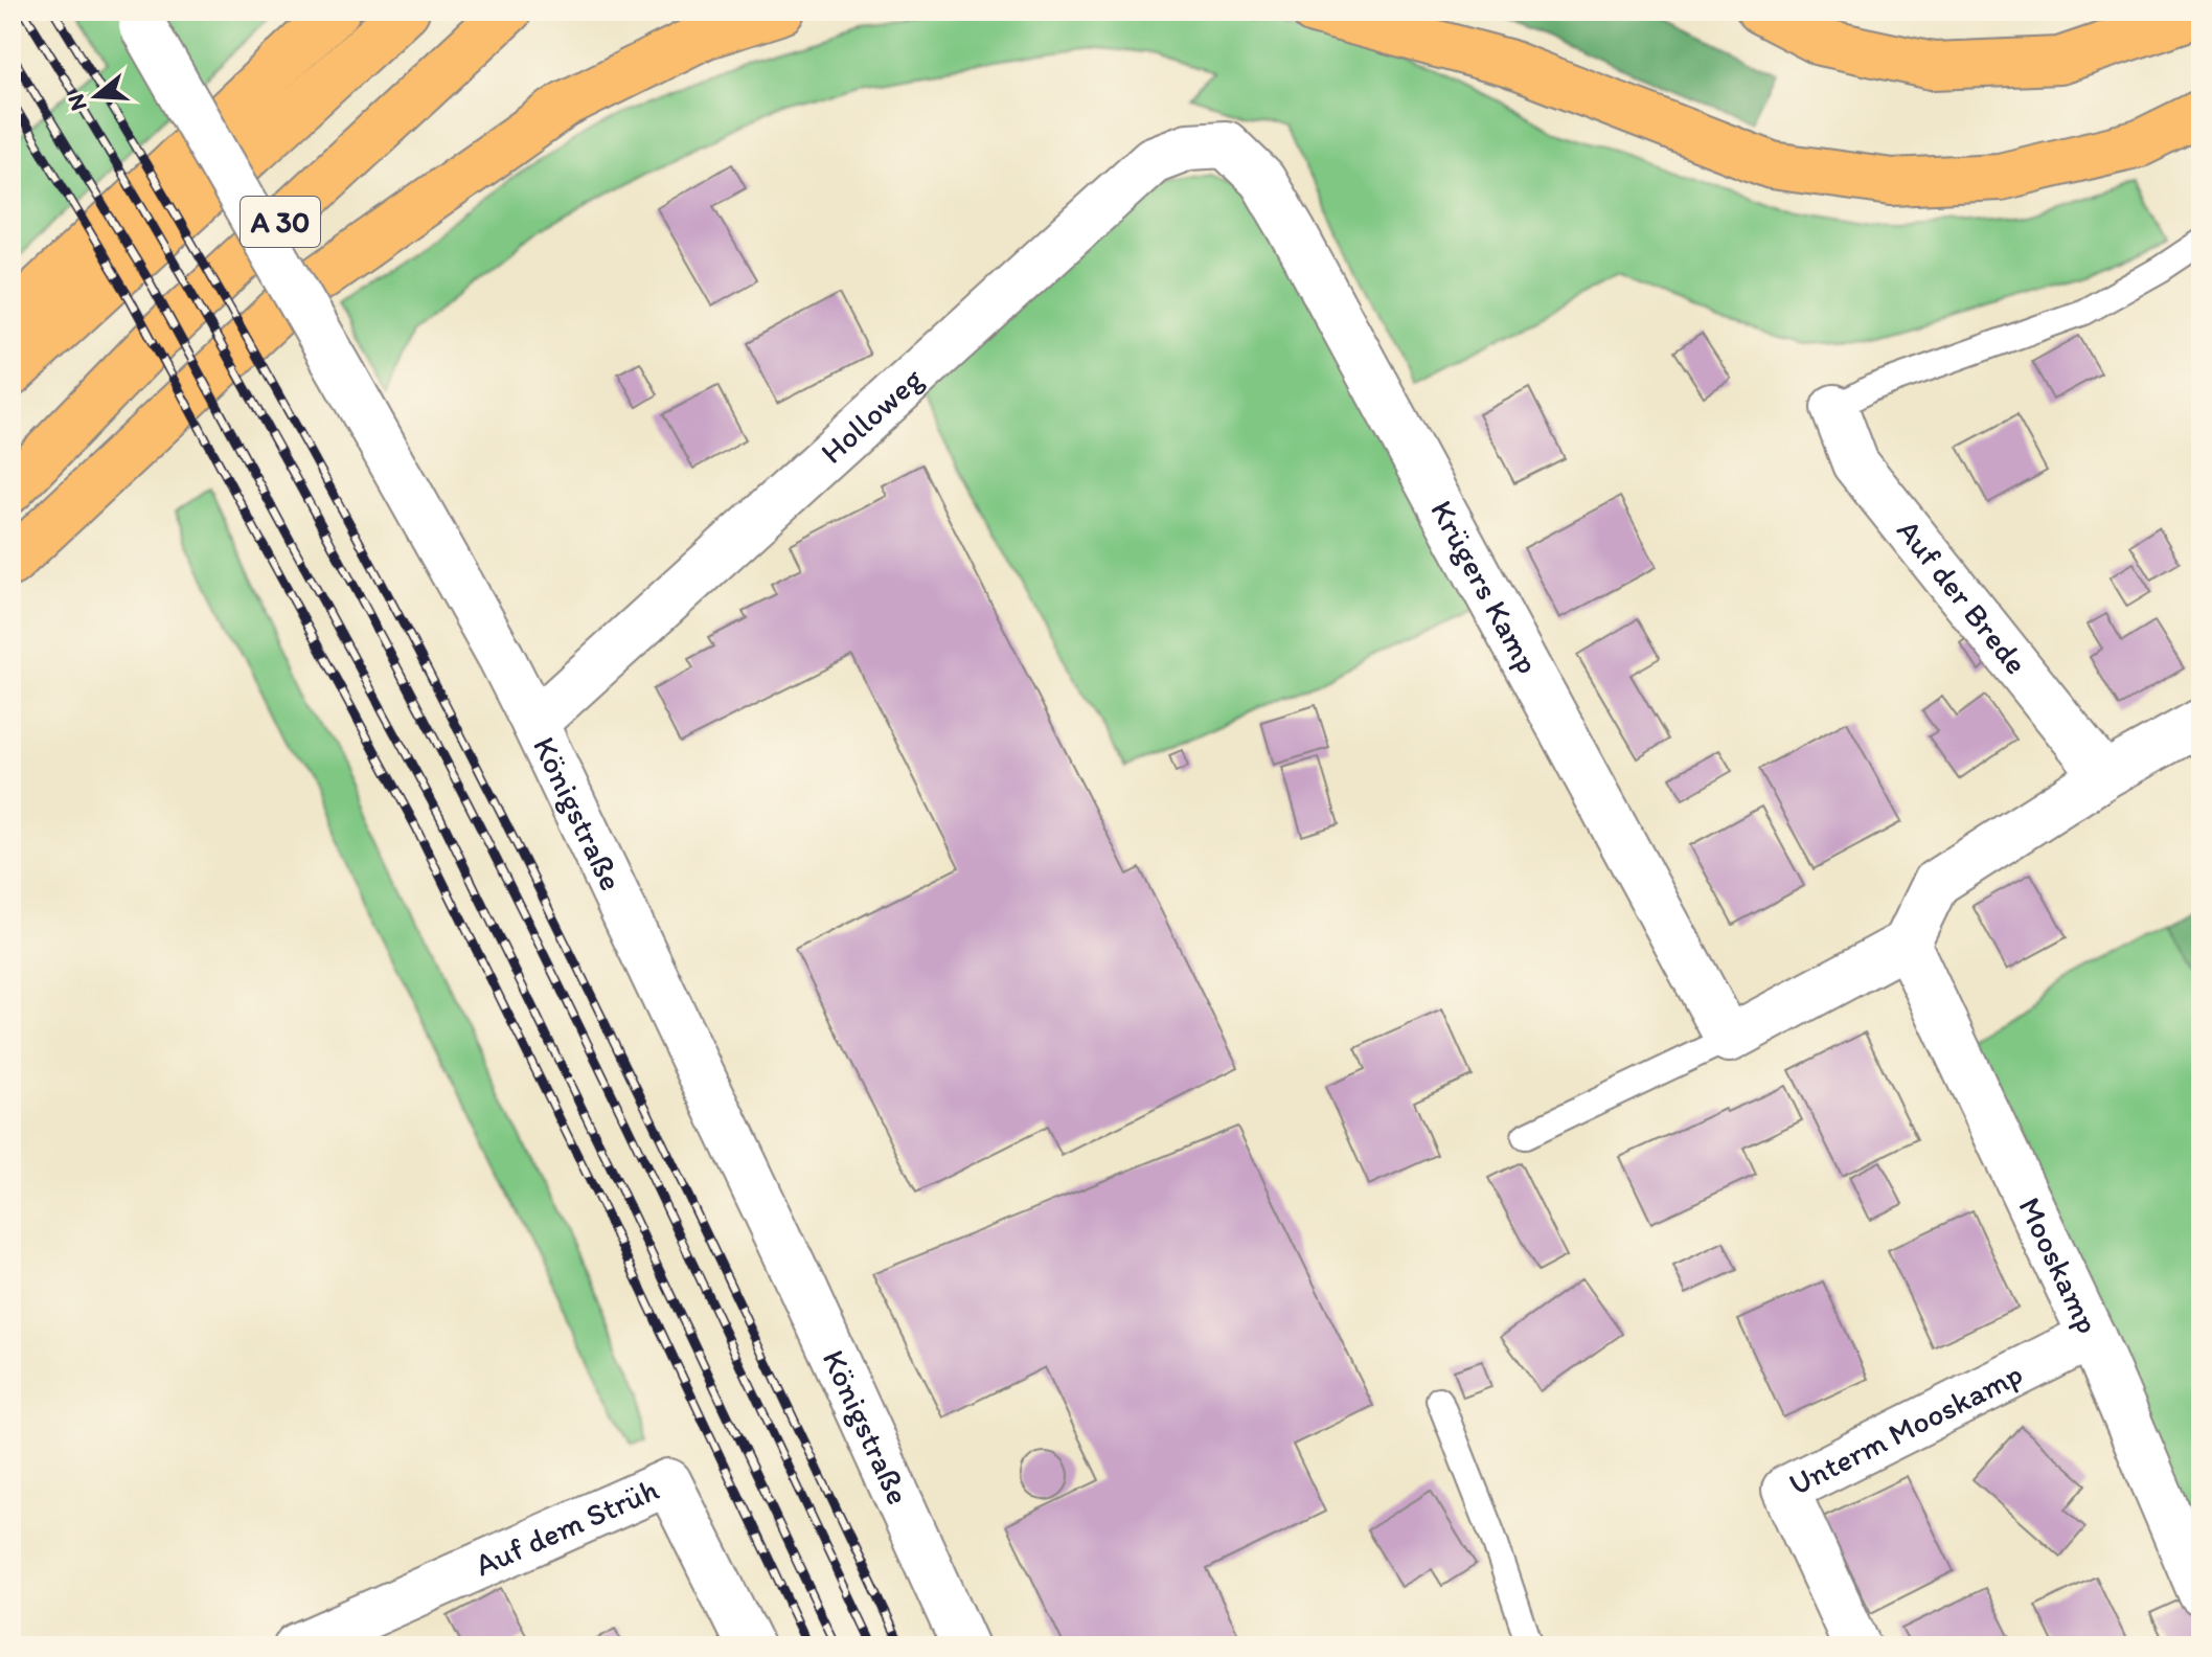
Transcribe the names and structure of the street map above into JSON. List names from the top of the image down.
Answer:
{
  "streets": {
    "highway": ["A 30"],
    "street": [
      "Holloweg",
      "Krügers Kamp",
      "Auf der Brede",
      "Königstraße",
      "Mooskamp",
      "Unterm Mooskamp",
      "Auf dem Strüh"
    ]
  },
  "crossings": [
    ["Holloweg", "Krügers Kamp"],
    ["Holloweg", "Königstraße"],
    ["Mooskamp", "Unterm Mooskamp"]
  ],
  "north": "left"
}
